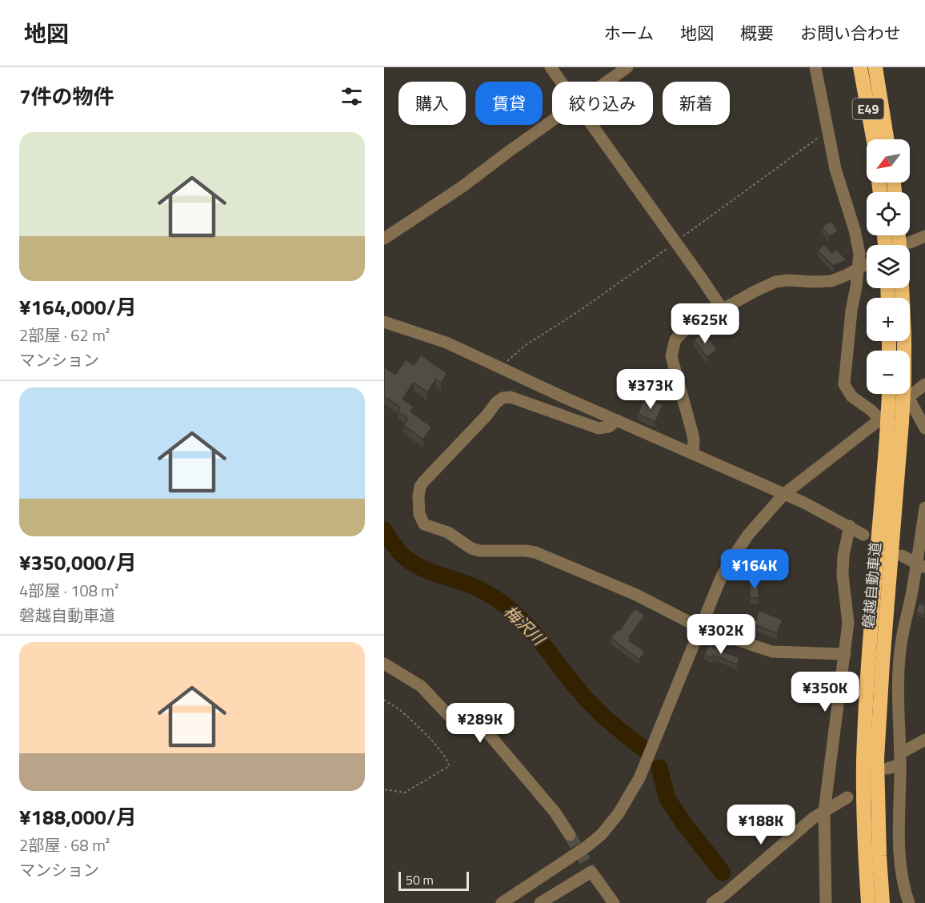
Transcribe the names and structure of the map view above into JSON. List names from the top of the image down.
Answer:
{
  "streets": {
    "highway": ["E49", "磐越自動車道"]
  },
  "water": ["梅沢川"],
  "scale_bar": "50 m",
  "north": "bottom left",
  "page": {
    "header": "地図",
    "nav": [
      "ホーム",
      "地図",
      "概要",
      "お問い合わせ"
    ],
    "heading": "7件の物件",
    "chip": [
      "購入",
      "賃貸",
      "絞り込み",
      "新着"
    ],
    "list": [
      {
        "name": "¥164,000/月",
        "note": "2部屋 · 62 m² · マンション"
      },
      {
        "name": "¥350,000/月",
        "note": "4部屋 · 108 m² · 磐越自動車道"
      },
      {
        "name": "¥188,000/月",
        "note": "2部屋 · 68 m² · マンション"
      }
    ],
    "map_buttons": ["+", "−"],
    "price": [
      "¥625K",
      "¥373K",
      "¥164K",
      "¥302K",
      "¥350K",
      "¥289K",
      "¥188K"
    ],
    "scale": "50 m"
  }
}
